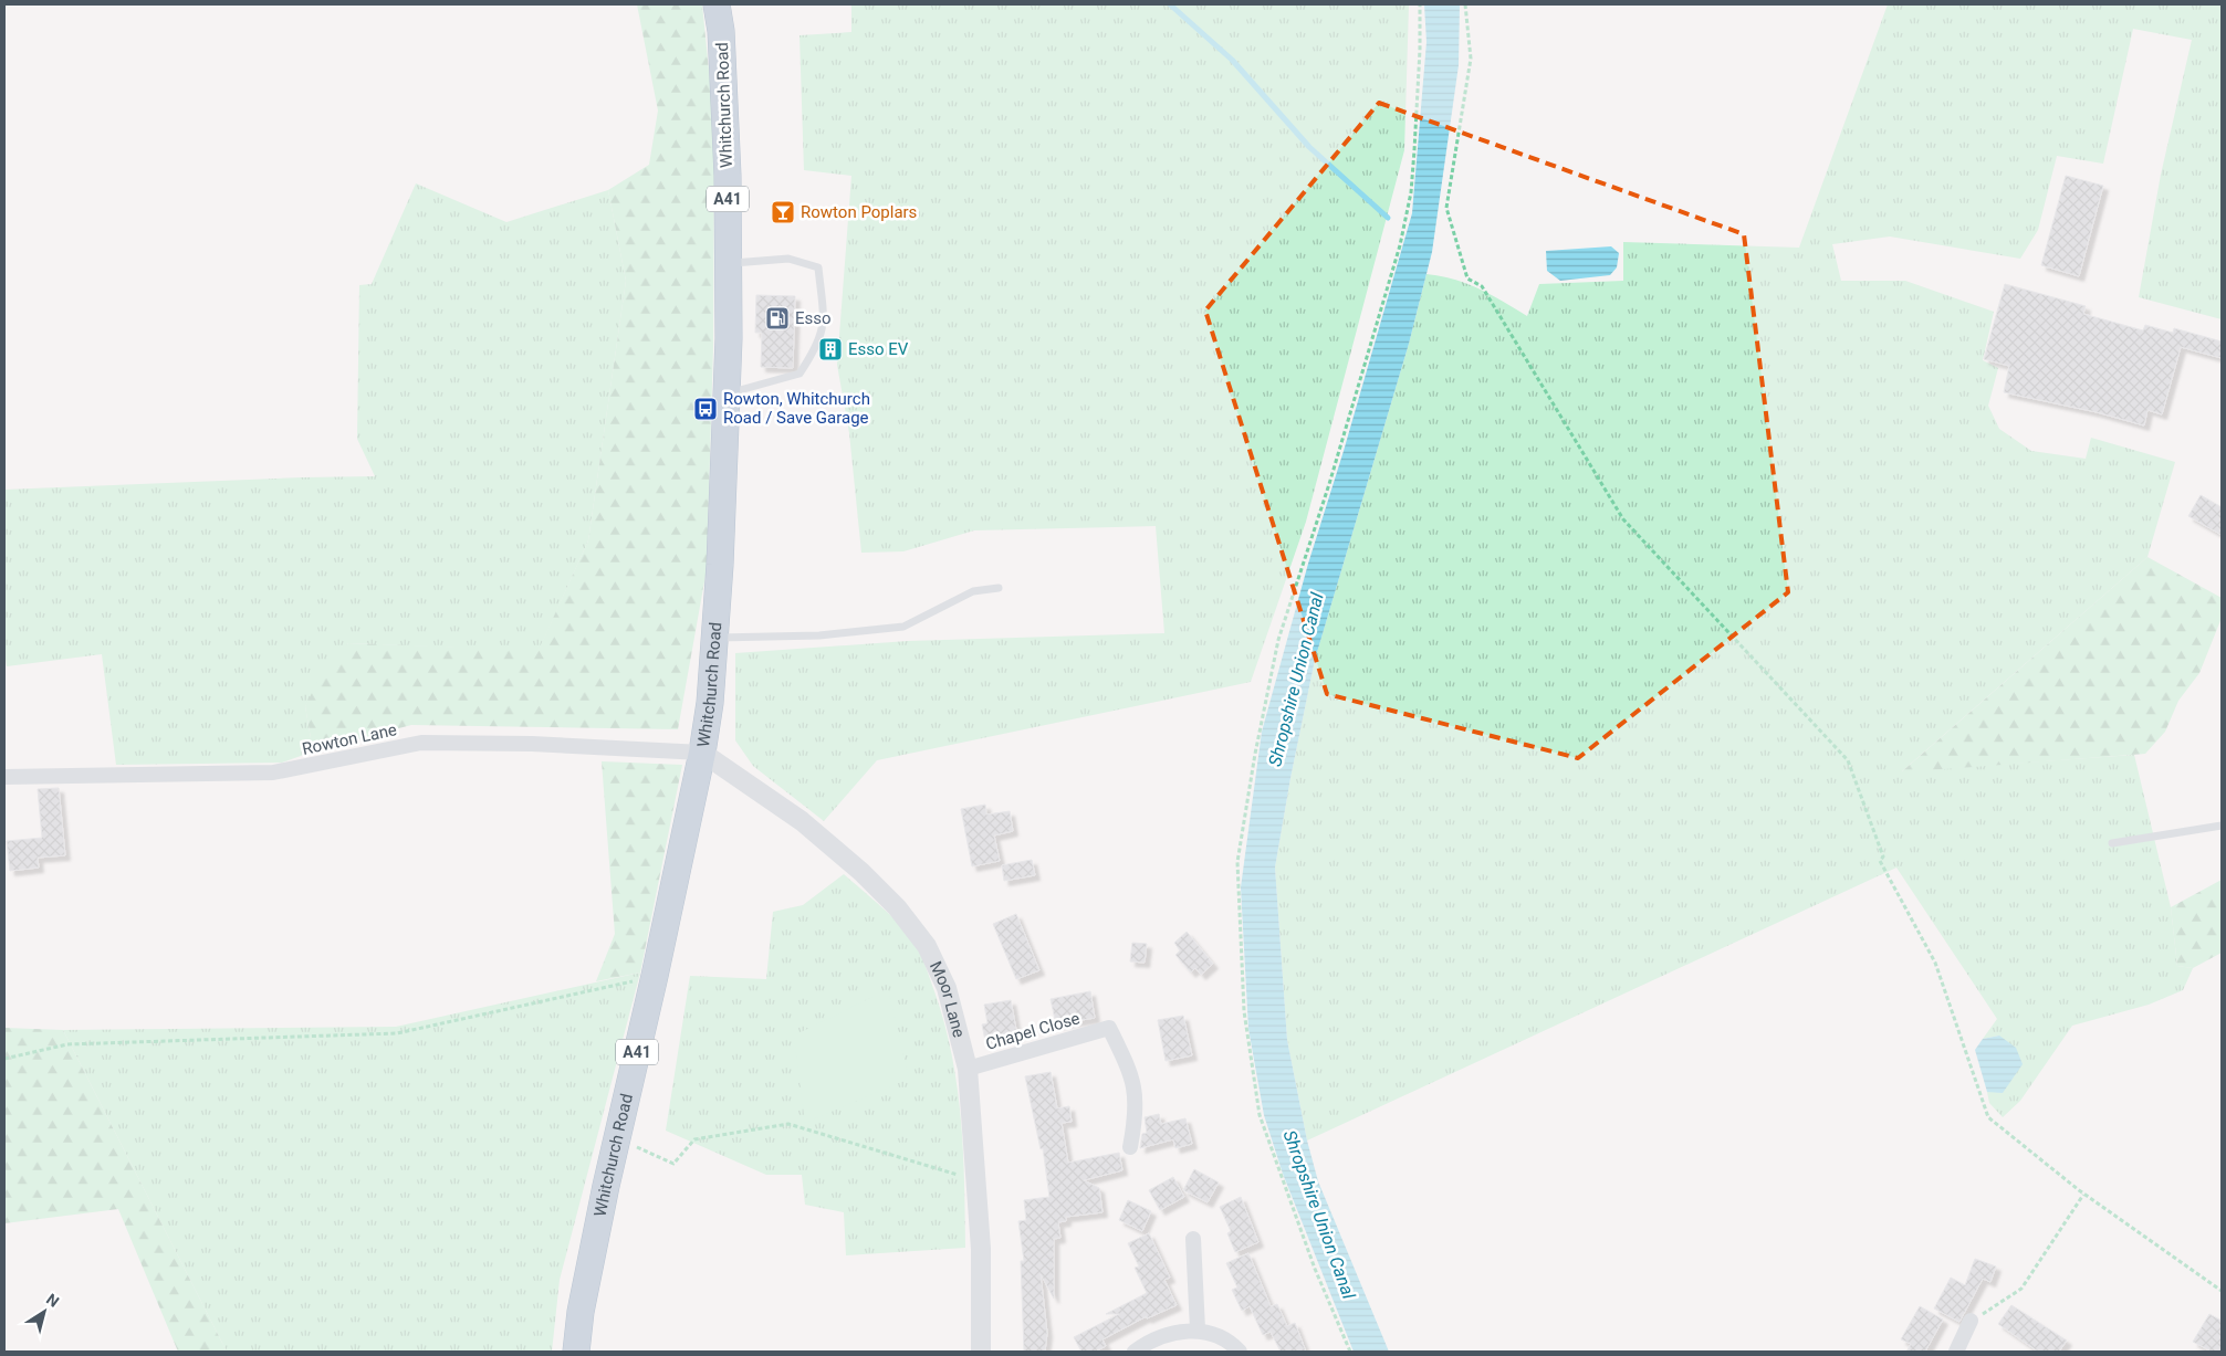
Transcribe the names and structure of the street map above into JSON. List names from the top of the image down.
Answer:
{
  "streets": {
    "highway": ["Whitchurch Road", "A41"],
    "street": ["Rowton Lane", "Moor Lane", "Chapel Close"]
  },
  "crossings": [
    ["Whitchurch Road", "Rowton Lane"],
    ["Whitchurch Road", "Moor Lane"],
    ["Rowton Lane", "Moor Lane"],
    ["Moor Lane", "Chapel Close"]
  ],
  "water": ["Shropshire Union Canal"],
  "places": {
    "bar": ["Rowton Poplars"],
    "fuel station": ["Esso"],
    "building": ["Esso EV"],
    "bus stop": ["Rowton, Whitchurch Road / Save Garage"]
  },
  "north": "top right"
}
